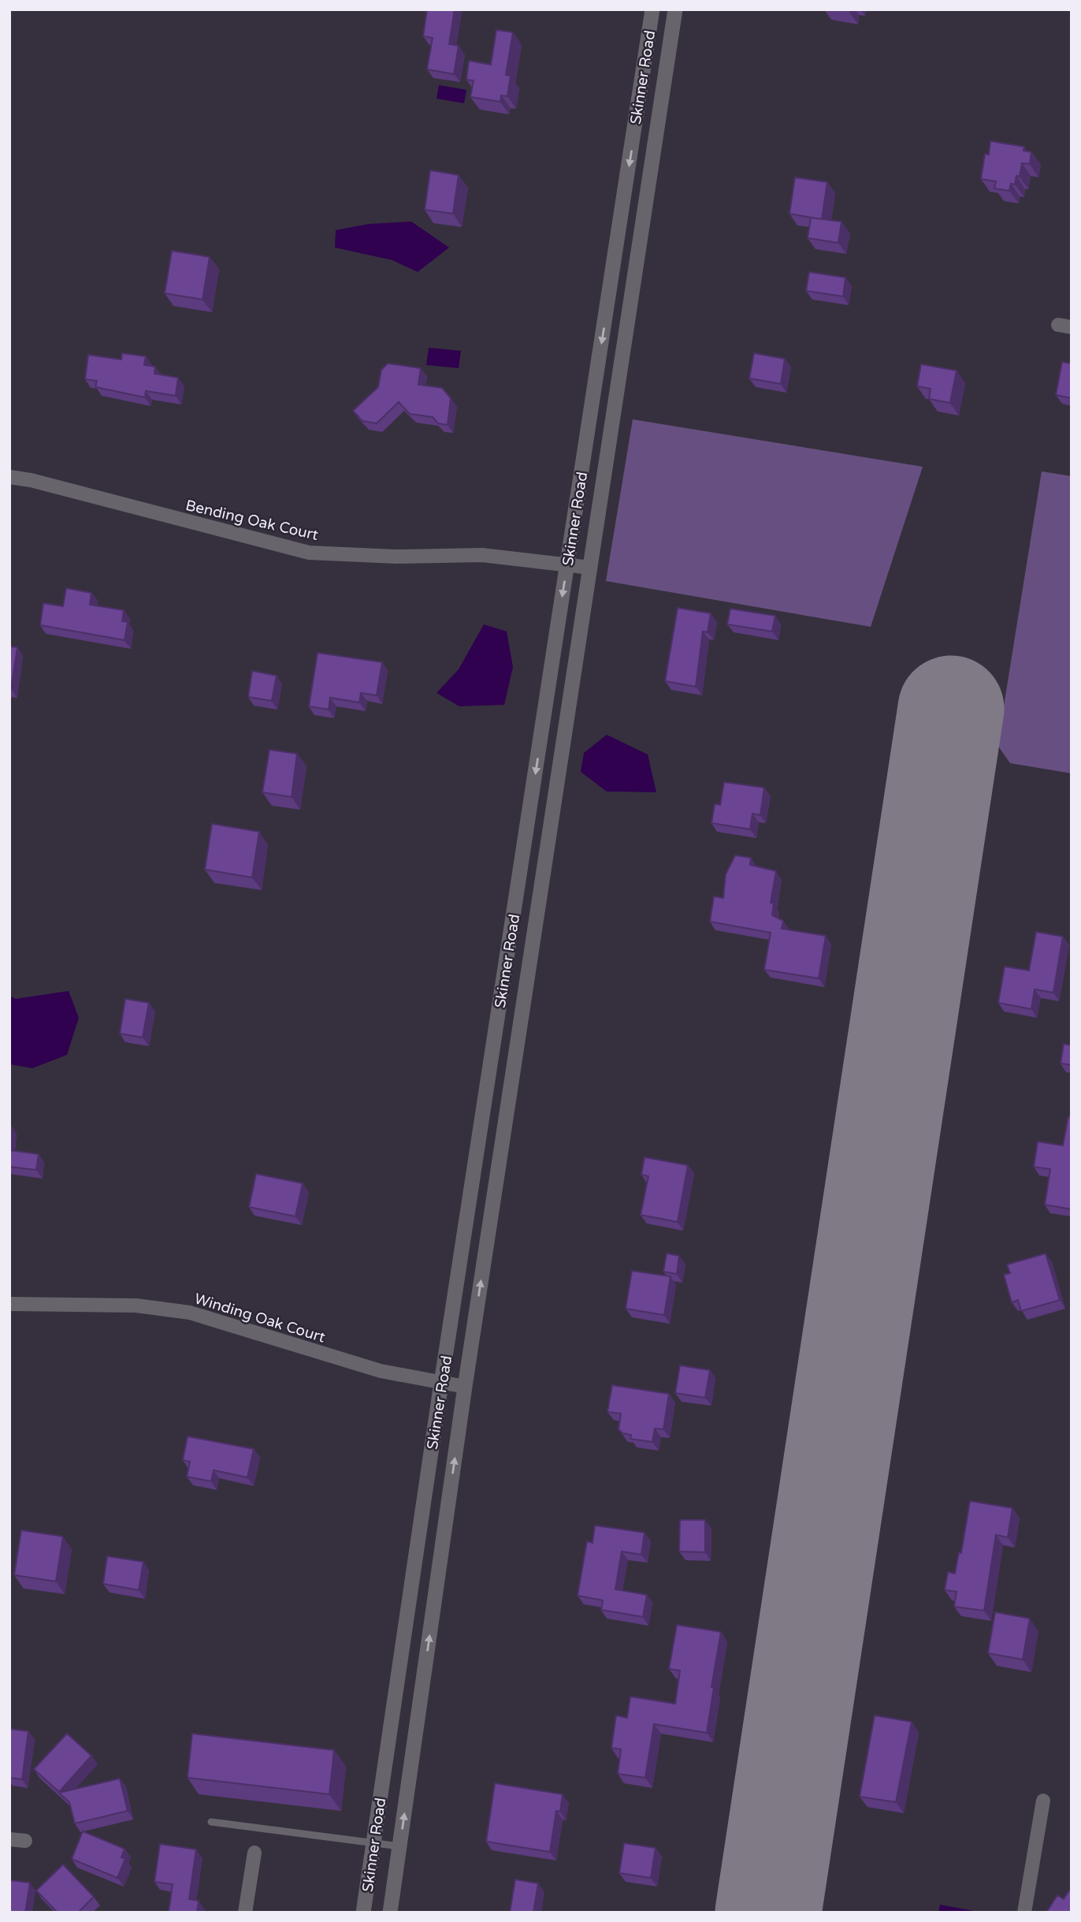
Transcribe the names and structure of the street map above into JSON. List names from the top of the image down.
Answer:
{
  "streets": {
    "street": ["Skinner Road", "Bending Oak Court", "Winding Oak Court"]
  },
  "crossings": [
    ["Skinner Road", "Bending Oak Court"],
    ["Skinner Road", "Winding Oak Court"]
  ]
}
